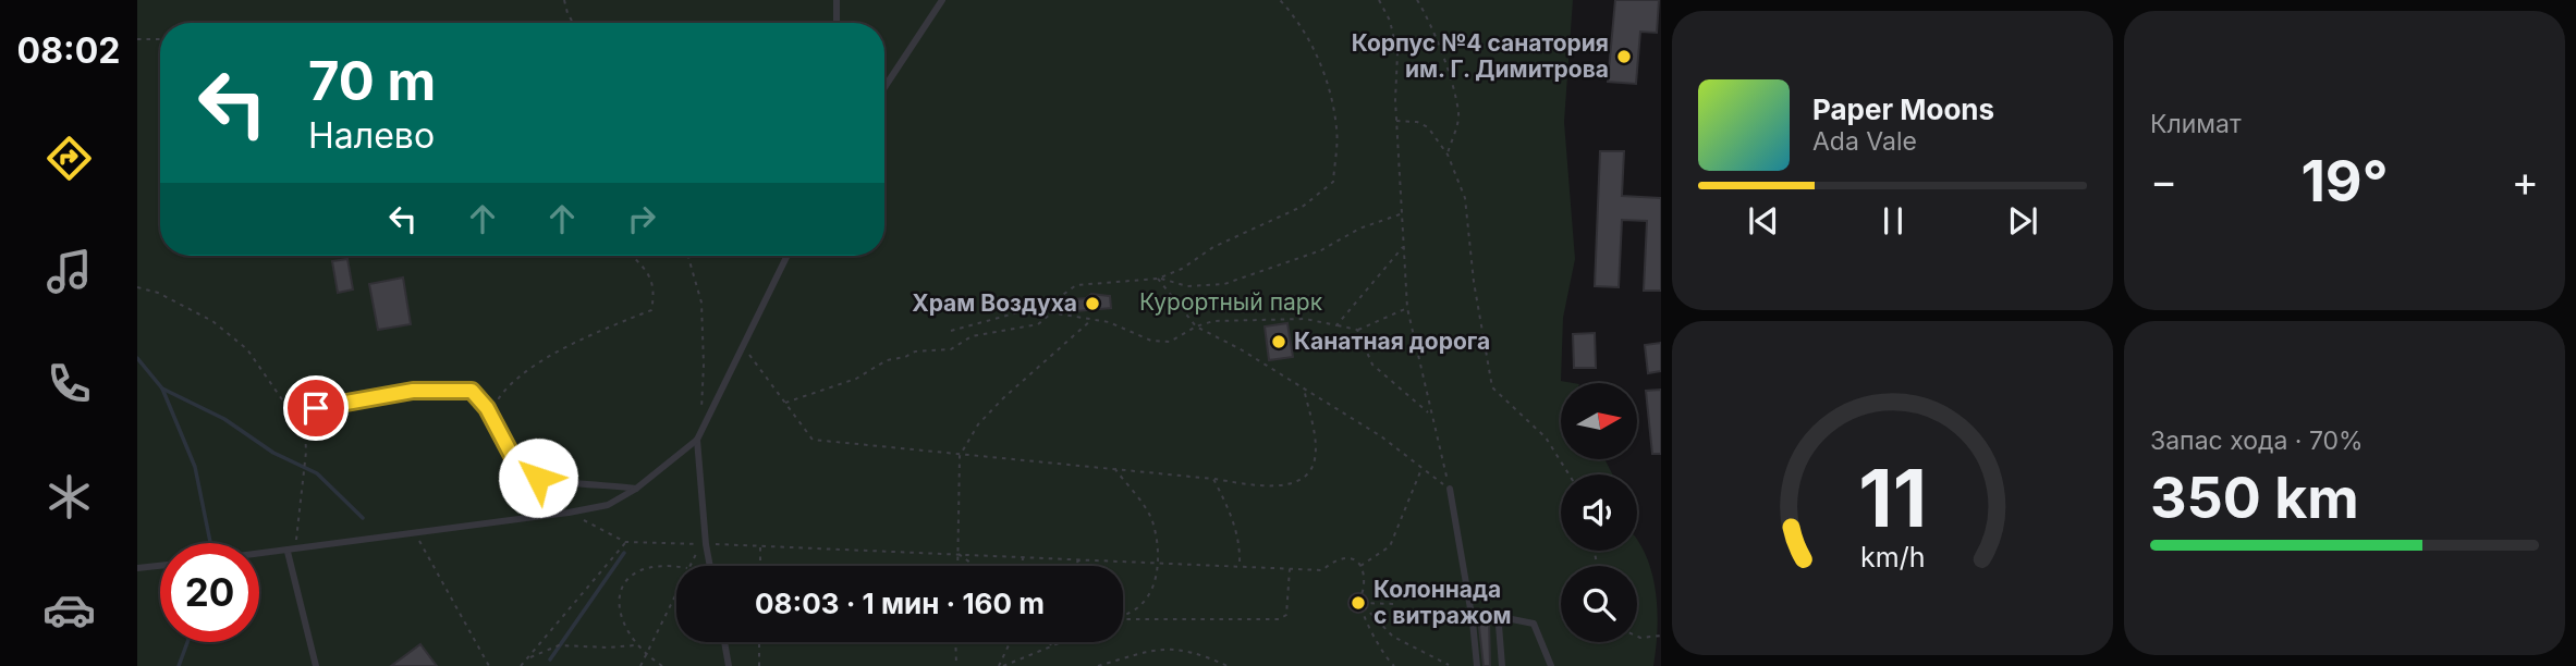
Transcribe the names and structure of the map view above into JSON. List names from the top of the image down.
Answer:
{
  "parks": ["Курортный парк"],
  "places": [
    "Корпус №4 санатория им. Г. Димитрова",
    "Храм Воздуха",
    "Канатная дорога",
    "Колоннада с витражом"
  ],
  "north": "right",
  "page": {
    "tabs": "08:02",
    "tile": [
      "Климат",
      ["Запас хода · 70%", "350 km"]
    ],
    "turn": ["70 m", "Налево"],
    "song": ["Paper Moons", "Ada Vale"],
    "heat": ["−", "19°", "+"],
    "limit": "20",
    "trip": "08:03 · 1 мин · 160 m",
    "gauge": ["11", "km/h"]
  }
}
